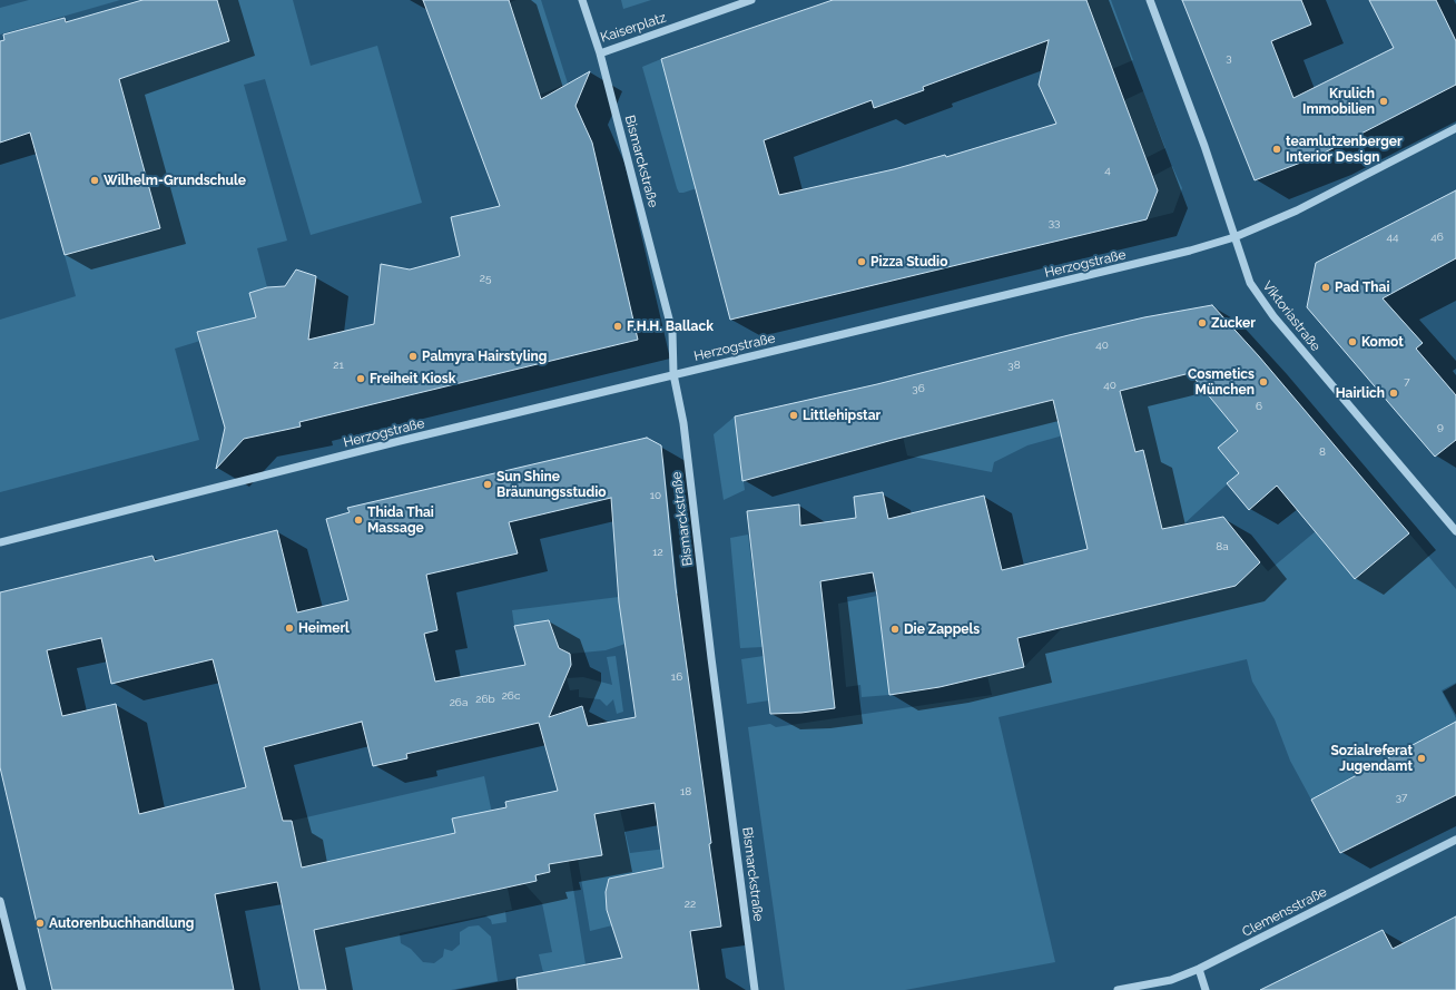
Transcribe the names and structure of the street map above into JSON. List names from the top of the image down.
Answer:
{
  "streets": {
    "street": [
      "Kaiserplatz",
      "Bismarckstraße",
      "Herzogstraße",
      "Viktoriastraße",
      "Clemensstraße"
    ]
  },
  "crossings": [
    ["Kaiserplatz", "Bismarckstraße"],
    ["Bismarckstraße", "Herzogstraße"],
    ["Herzogstraße", "Viktoriastraße"]
  ],
  "places": [
    "Krulich Immobilien",
    "teamlutzenberger Interior Design",
    "Wilhelm-Grundschule",
    "Pizza Studio",
    "Pad Thai",
    "Zucker",
    "F.H.H. Ballack",
    "Komot",
    "Palmyra Hairstyling",
    "Freiheit Kiosk",
    "Cosmetics München",
    "Hairlich",
    "Littlehipstar",
    "Sun Shine Bräunungsstudio",
    "Thida Thai Massage",
    "Heimerl",
    "Die Zappels",
    "Sozialreferat Jugendamt",
    "Autorenbuchhandlung"
  ],
  "house_numbers": [
    "3",
    "4",
    "33",
    "44",
    "46",
    "25",
    "40",
    "21",
    "38",
    "7",
    "40",
    "36",
    "6",
    "9",
    "8",
    "10",
    "8a",
    "12",
    "16",
    "26c",
    "26b",
    "26a",
    "18",
    "37",
    "22"
  ]
}
